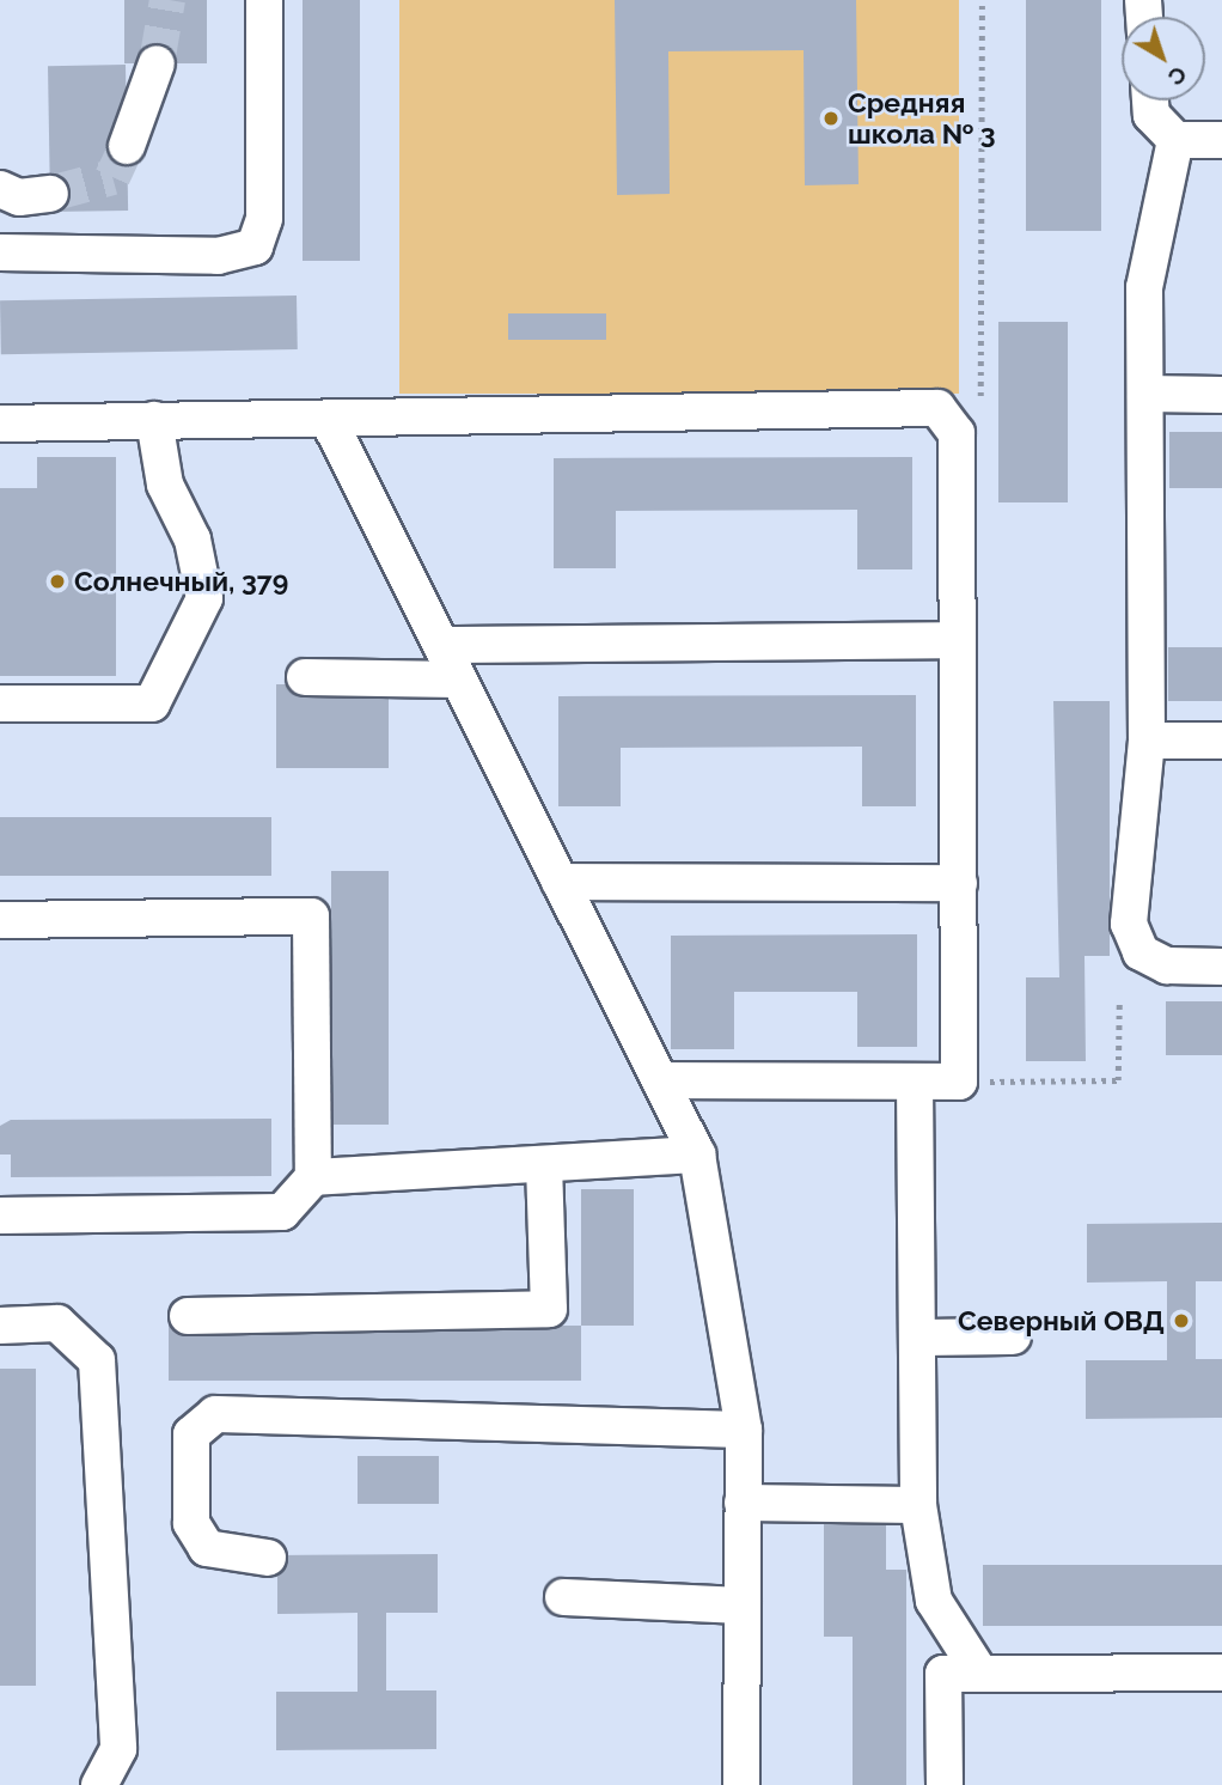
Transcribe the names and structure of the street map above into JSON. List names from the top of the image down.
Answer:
{
  "places": ["Средняя школа № 3", "Солнечный, 379", "Северный ОВД"],
  "north": "bottom right"
}
